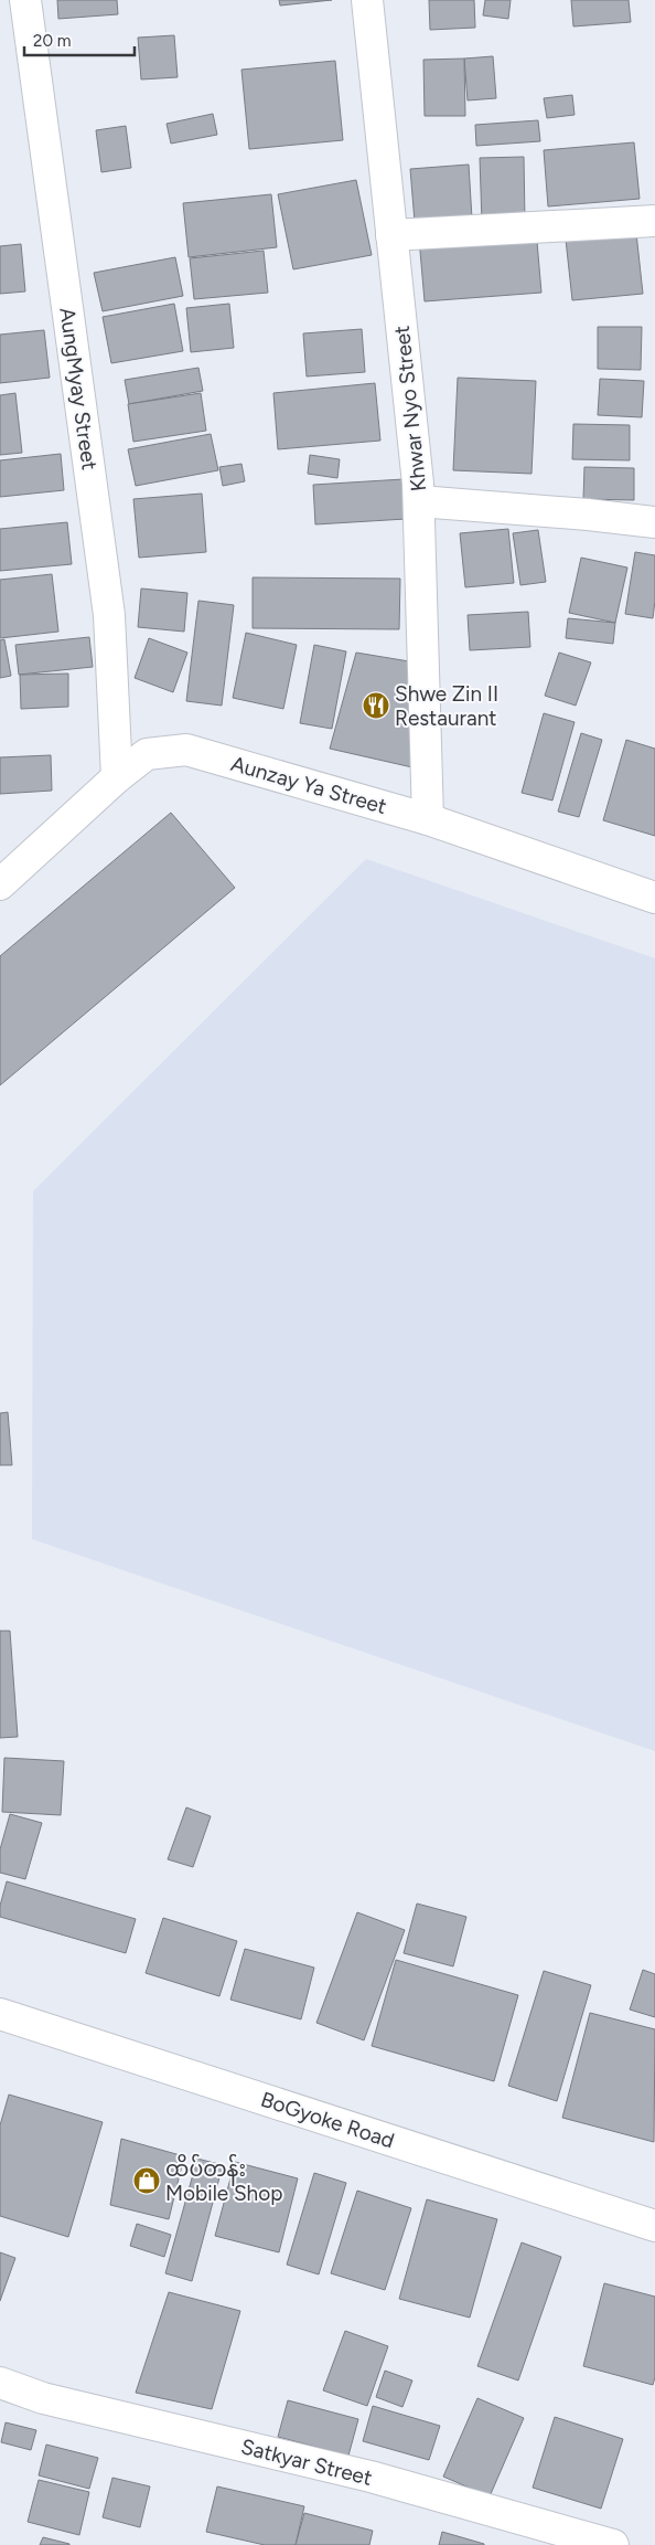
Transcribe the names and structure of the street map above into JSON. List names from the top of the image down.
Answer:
{
  "streets": {
    "main road": [
      "AungMyay Street",
      "Khwar Nyo Street",
      "Aunzay Ya Street",
      "BoGyoke Road",
      "Satkyar Street"
    ]
  },
  "crossings": [
    ["AungMyay Street", "Aunzay Ya Street"],
    ["Khwar Nyo Street", "Aunzay Ya Street"]
  ],
  "places": {
    "restaurant": ["Shwe Zin II Restaurant"],
    "shop": ["ထိပ်တန်း Mobile Shop"]
  },
  "scale_bar": "20 m"
}
